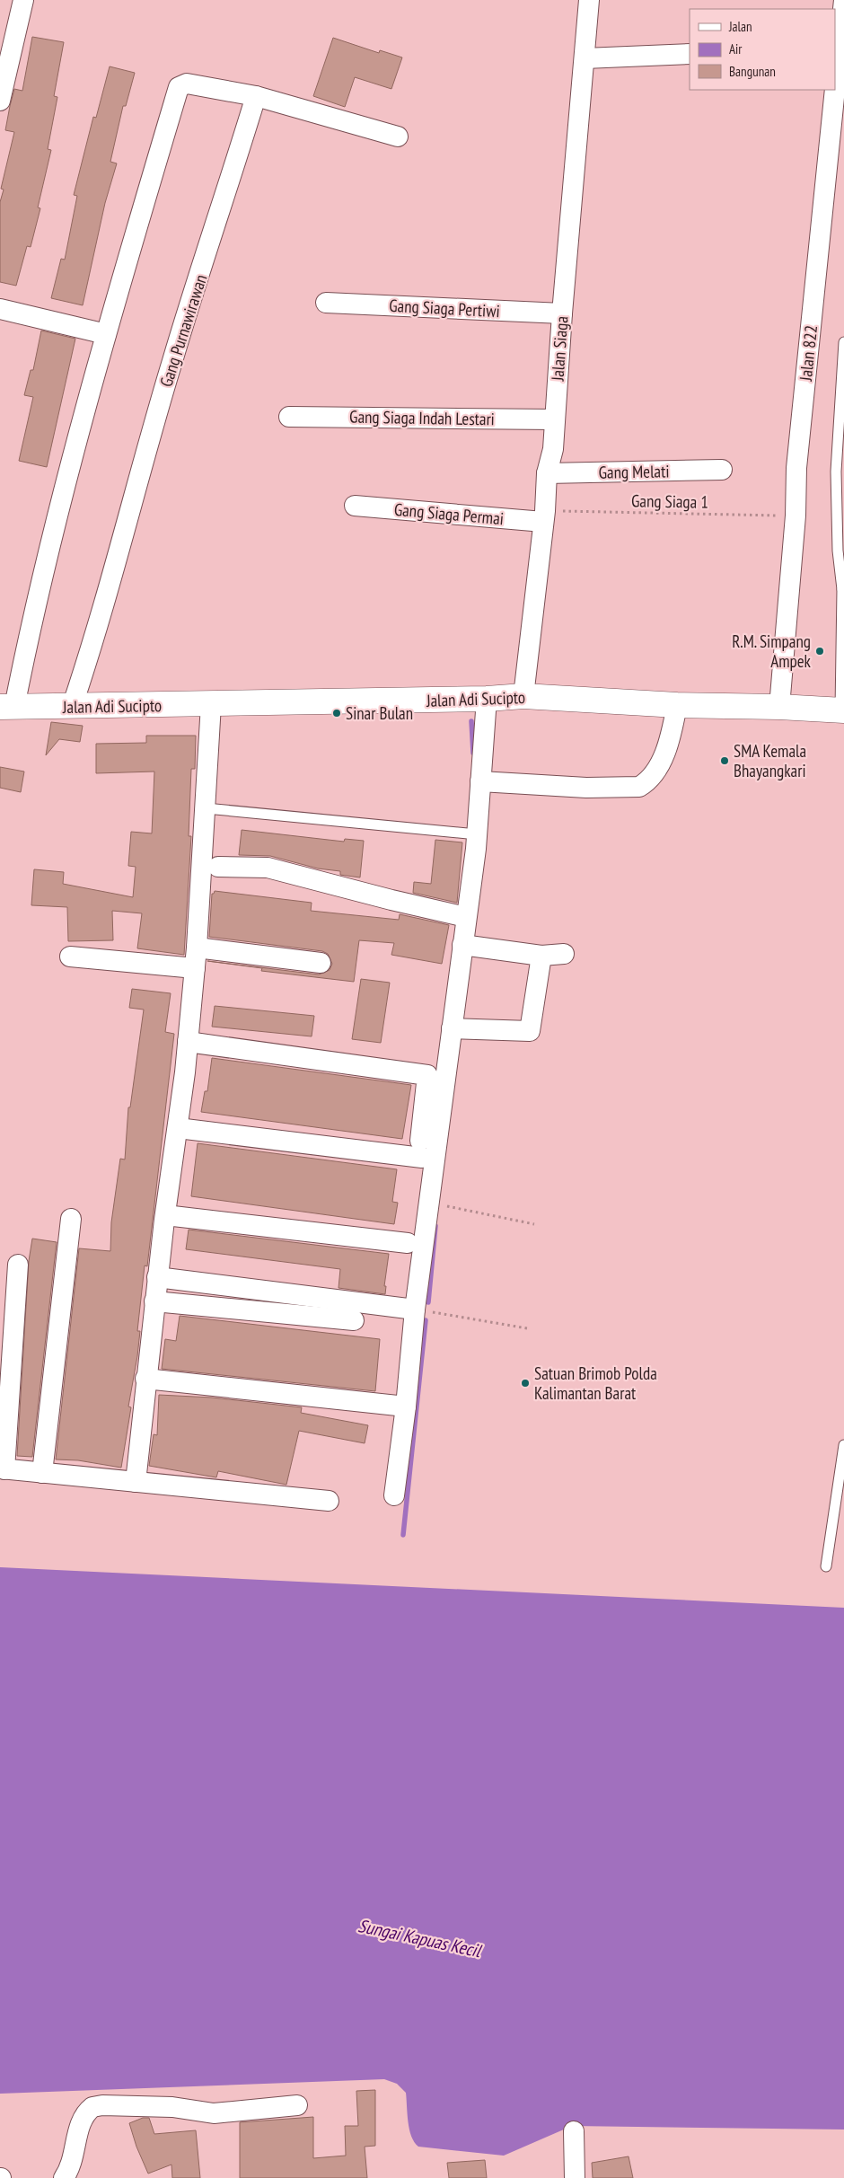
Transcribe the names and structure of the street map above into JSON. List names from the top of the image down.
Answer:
{
  "streets": {
    "main road": ["Jalan Adi Sucipto"],
    "street": [
      "Gang Siaga Pertiwi",
      "Gang Purnawirawan",
      "Jalan Siaga",
      "Jalan 822",
      "Gang Siaga Indah Lestari",
      "Gang Melati",
      "Gang Siaga Permai"
    ],
    "path": ["Gang Siaga 1"]
  },
  "crossings": [
    ["Gang Siaga Pertiwi", "Jalan Siaga"],
    ["Gang Purnawirawan", "Jalan Adi Sucipto"],
    ["Jalan Siaga", "Gang Siaga Indah Lestari"],
    ["Jalan Siaga", "Gang Melati"],
    ["Jalan Siaga", "Gang Siaga 1"],
    ["Jalan Siaga", "Gang Siaga Permai"],
    ["Jalan Siaga", "Jalan Adi Sucipto"],
    ["Jalan 822", "Gang Siaga 1"],
    ["Jalan 822", "Jalan Adi Sucipto"],
    ["Gang Siaga 1", "Gang Siaga Permai"]
  ],
  "water": ["Sungai Kapuas Kecil"],
  "places": [
    "R.M. Simpang Ampek",
    "Sinar Bulan",
    "SMA Kemala Bhayangkari",
    "Satuan Brimob Polda Kalimantan Barat"
  ],
  "legend": ["Jalan", "Air", "Bangunan"]
}
